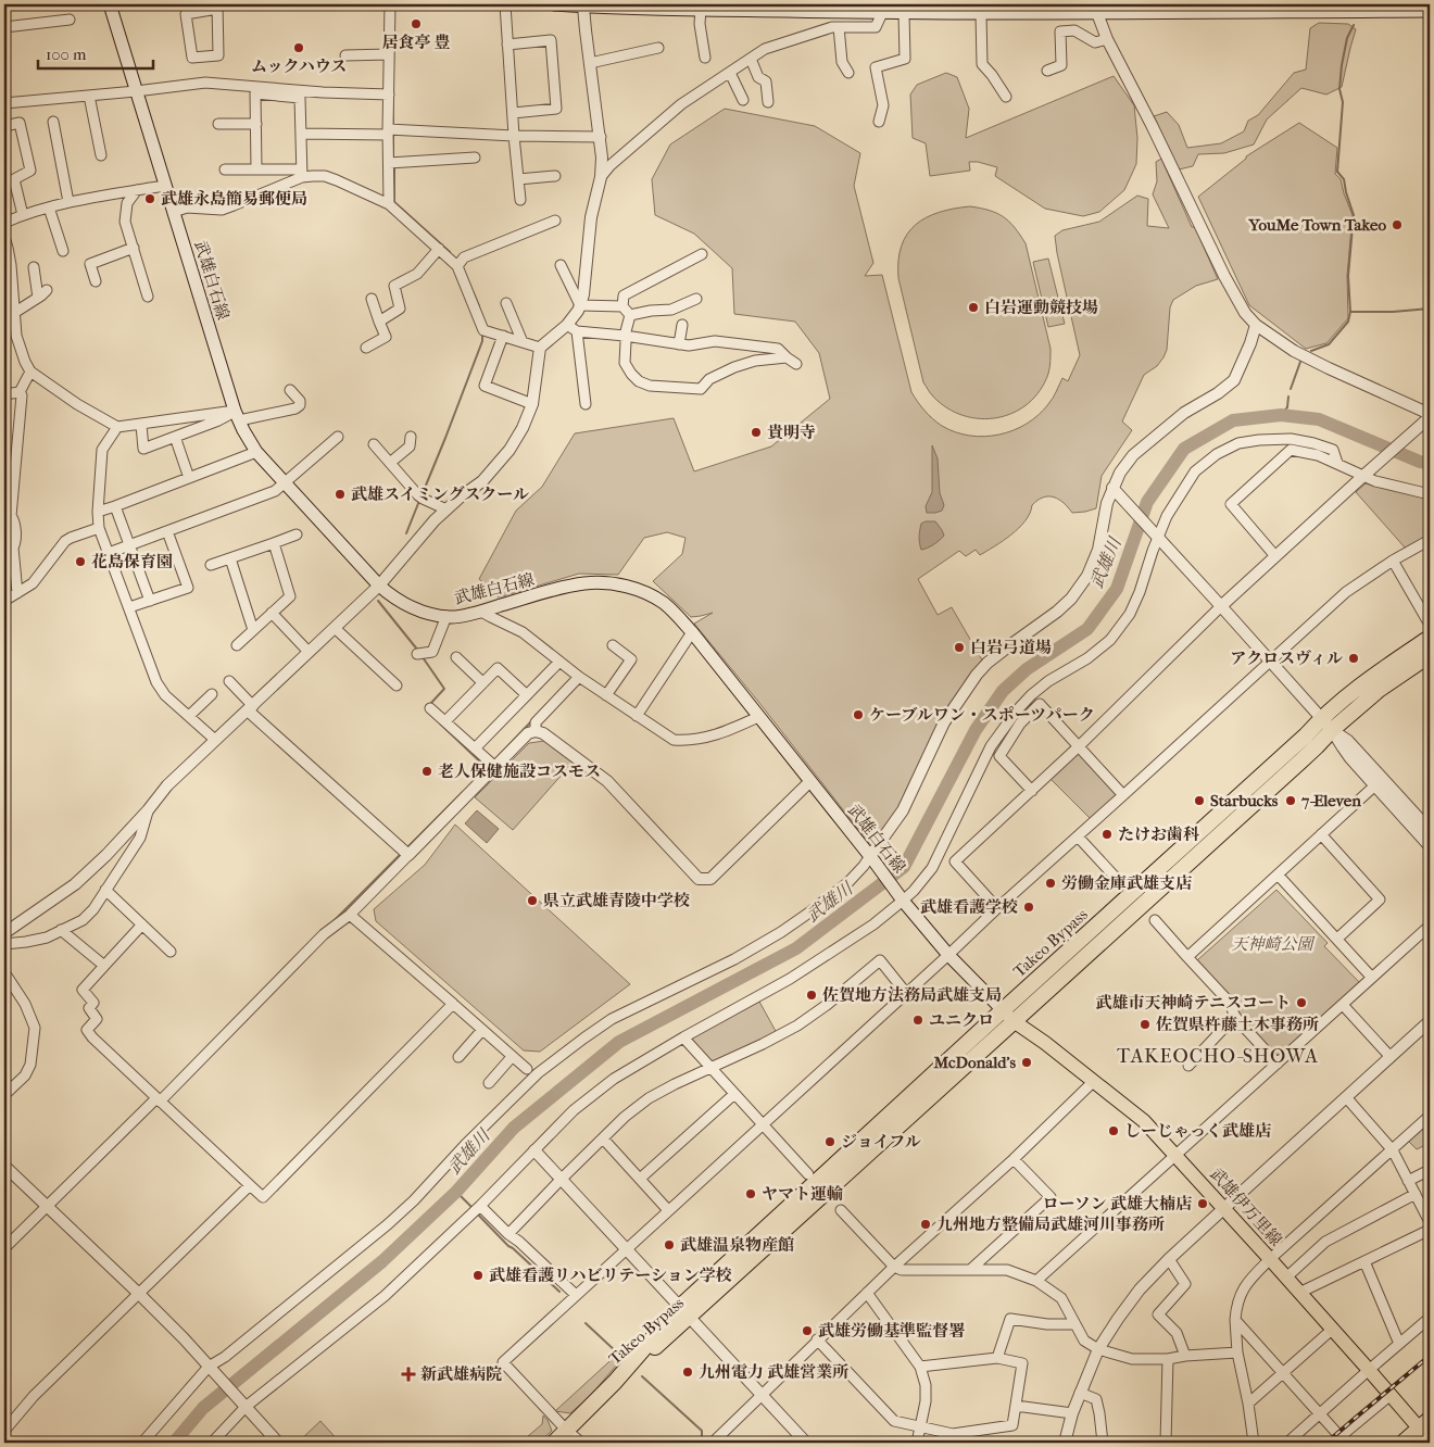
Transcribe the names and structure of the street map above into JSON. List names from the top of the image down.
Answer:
{
  "streets": {
    "highway": ["Takeo Bypass"],
    "main road": ["武雄白石線", "武雄伊万里線"]
  },
  "crossings": [
    ["武雄白石線", "Takeo Bypass"],
    ["武雄白石線", "武雄伊万里線"],
    ["Takeo Bypass", "武雄伊万里線"]
  ],
  "districts": ["TAKEOCHO-SHOWA"],
  "water": ["武雄川"],
  "parks": ["天神崎公園"],
  "places": {
    "other": [
      "居食亭 豊",
      "ムックハウス",
      "武雄永島簡易郵便局",
      "YouMe Town Takeo",
      "白岩運動競技場",
      "貴明寺",
      "武雄スイミングスクール",
      "花島保育園",
      "白岩弓道場",
      "アクロスヴィル",
      "ケーブルワン・スポーツパーク",
      "老人保健施設コスモス",
      "Starbucks",
      "7-Eleven",
      "たけお歯科",
      "労働金庫武雄支店",
      "県立武雄青陵中学校",
      "武雄看護学校",
      "佐賀地方法務局武雄支局",
      "武雄市天神崎テニスコート",
      "ユニクロ",
      "佐賀県杵藤土木事務所",
      "McDonald's",
      "しーじゃっく武雄店",
      "ジョイフル",
      "ヤマト運輸",
      "ローソン 武雄大楠店",
      "九州地方整備局武雄河川事務所",
      "武雄温泉物産館",
      "武雄看護リハビリテーション学校",
      "武雄労働基準監督署",
      "九州電力 武雄営業所"
    ],
    "health": ["新武雄病院"]
  },
  "scale_bar": "100 m"
}
